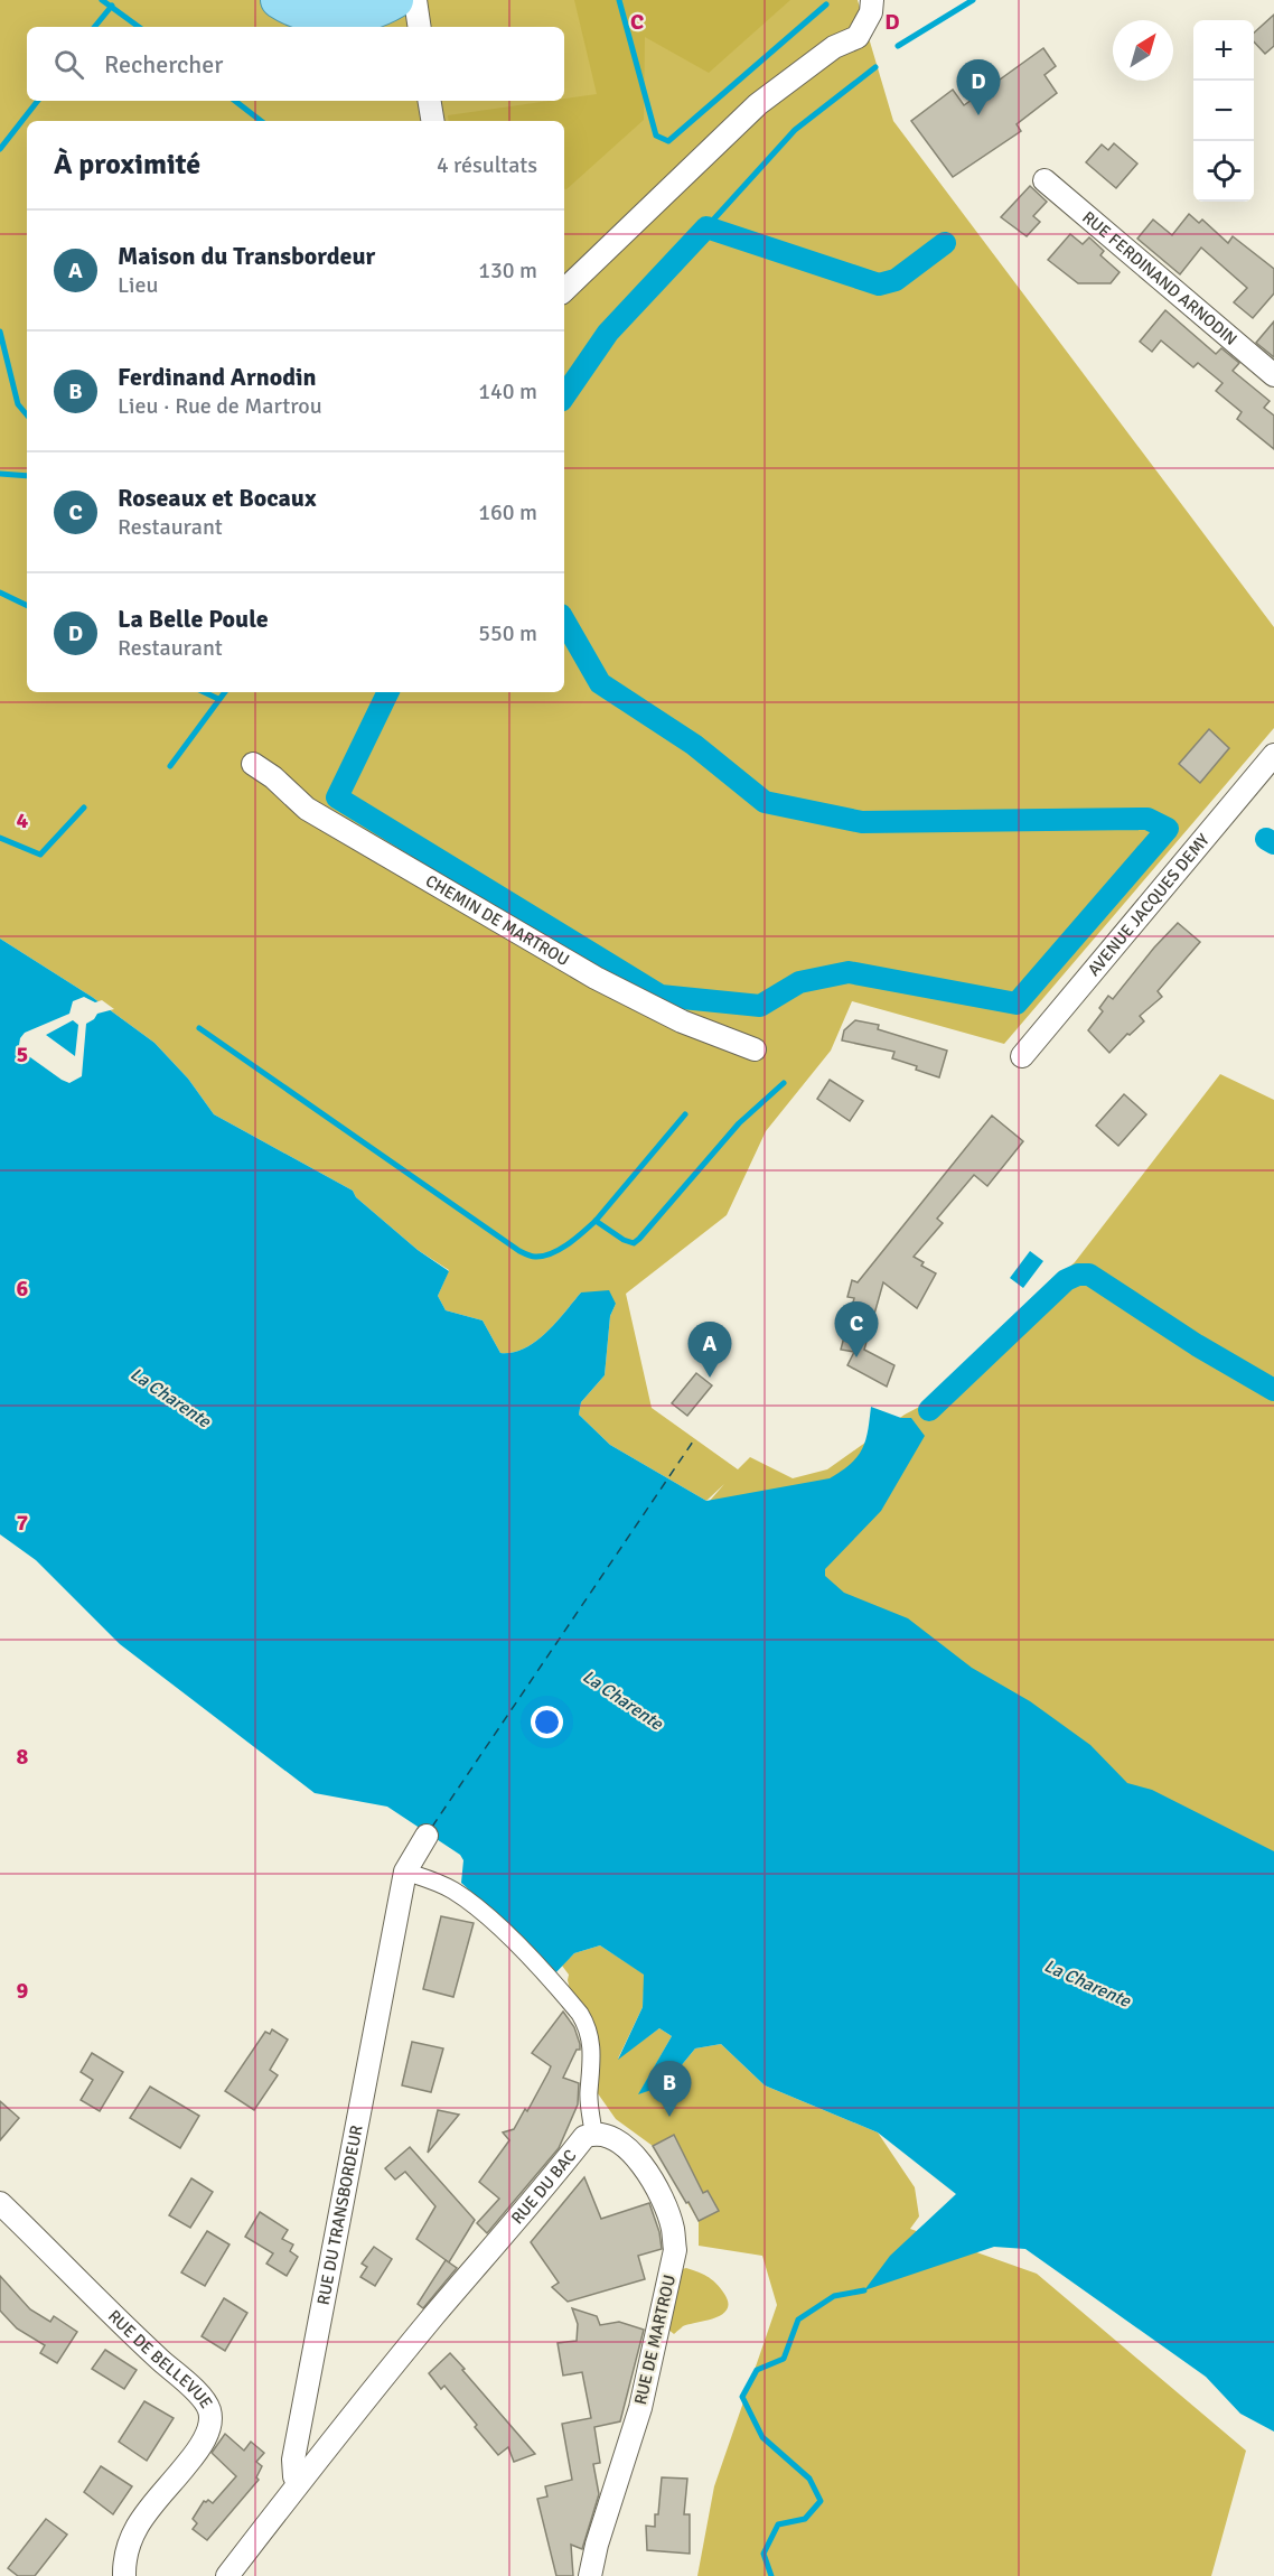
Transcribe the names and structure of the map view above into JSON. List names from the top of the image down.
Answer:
{
  "streets": {
    "street": [
      "RUE FERDINAND ARNODIN",
      "AVENUE JACQUES DEMY",
      "CHEMIN DE MARTROU",
      "RUE DU BAC",
      "RUE DU TRANSBORDEUR",
      "RUE DE MARTROU",
      "RUE DE BELLEVUE"
    ]
  },
  "crossings": [
    ["RUE DU BAC", "RUE DU TRANSBORDEUR"],
    ["RUE DU BAC", "RUE DE MARTROU"]
  ],
  "water": ["La Charente"],
  "north": "top right",
  "page": {
    "map_buttons": ["+", "−"],
    "search": "Rechercher",
    "pins": [
      "D",
      "C",
      "A",
      "B"
    ],
    "heading": ["À proximité", "4 résultats"],
    "list": [
      {
        "mark": "A",
        "name": "Maison du Transbordeur",
        "note": "Lieu",
        "value": "130 m"
      },
      {
        "mark": "B",
        "name": "Ferdinand Arnodin",
        "note": "Lieu · Rue de Martrou",
        "value": "140 m"
      },
      {
        "mark": "C",
        "name": "Roseaux et Bocaux",
        "note": "Restaurant",
        "value": "160 m"
      },
      {
        "mark": "D",
        "name": "La Belle Poule",
        "note": "Restaurant",
        "value": "550 m"
      }
    ]
  },
  "grid": {
    "columns": ["C", "D"],
    "rows": [
      "4",
      "5",
      "6",
      "7",
      "8",
      "9"
    ]
  }
}
